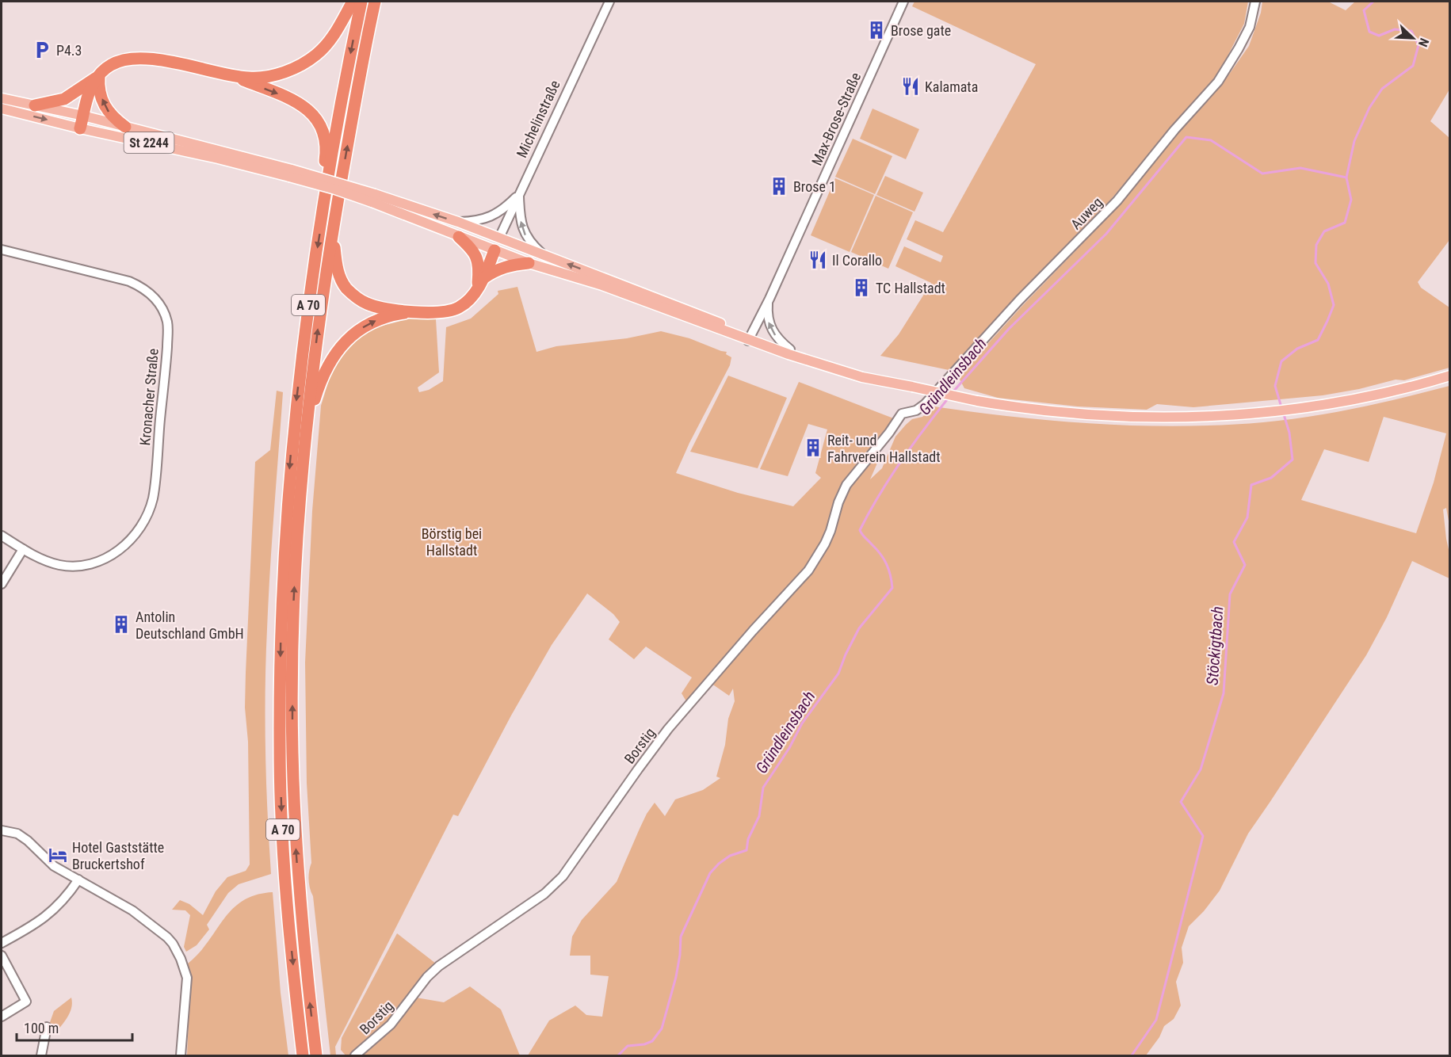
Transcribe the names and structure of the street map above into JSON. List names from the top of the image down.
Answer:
{
  "streets": {
    "highway": ["A 70"],
    "main road": ["Michelinstraße", "St 2244"],
    "street": [
      "Max-Brose-Straße",
      "Auweg",
      "Kronacher Straße",
      "Borstig"
    ]
  },
  "crossings": [
    ["Michelinstraße", "St 2244"],
    ["Max-Brose-Straße", "St 2244"],
    ["Auweg", "Borstig"]
  ],
  "water": ["Gründleinsbach", "Stöckigtbach"],
  "parks": ["Börstig bei Hallstadt"],
  "places": {
    "building": [
      "Brose gate",
      "Brose 1",
      "TC Hallstadt",
      "Reit- und Fahrverein Hallstadt",
      "Antolin Deutschland GmbH"
    ],
    "parking": ["P4.3"],
    "restaurant": ["Kalamata", "Il Corallo"],
    "hotel": ["Hotel Gaststätte Bruckertshof"]
  },
  "scale_bar": "100 m",
  "north": "bottom right"
}
